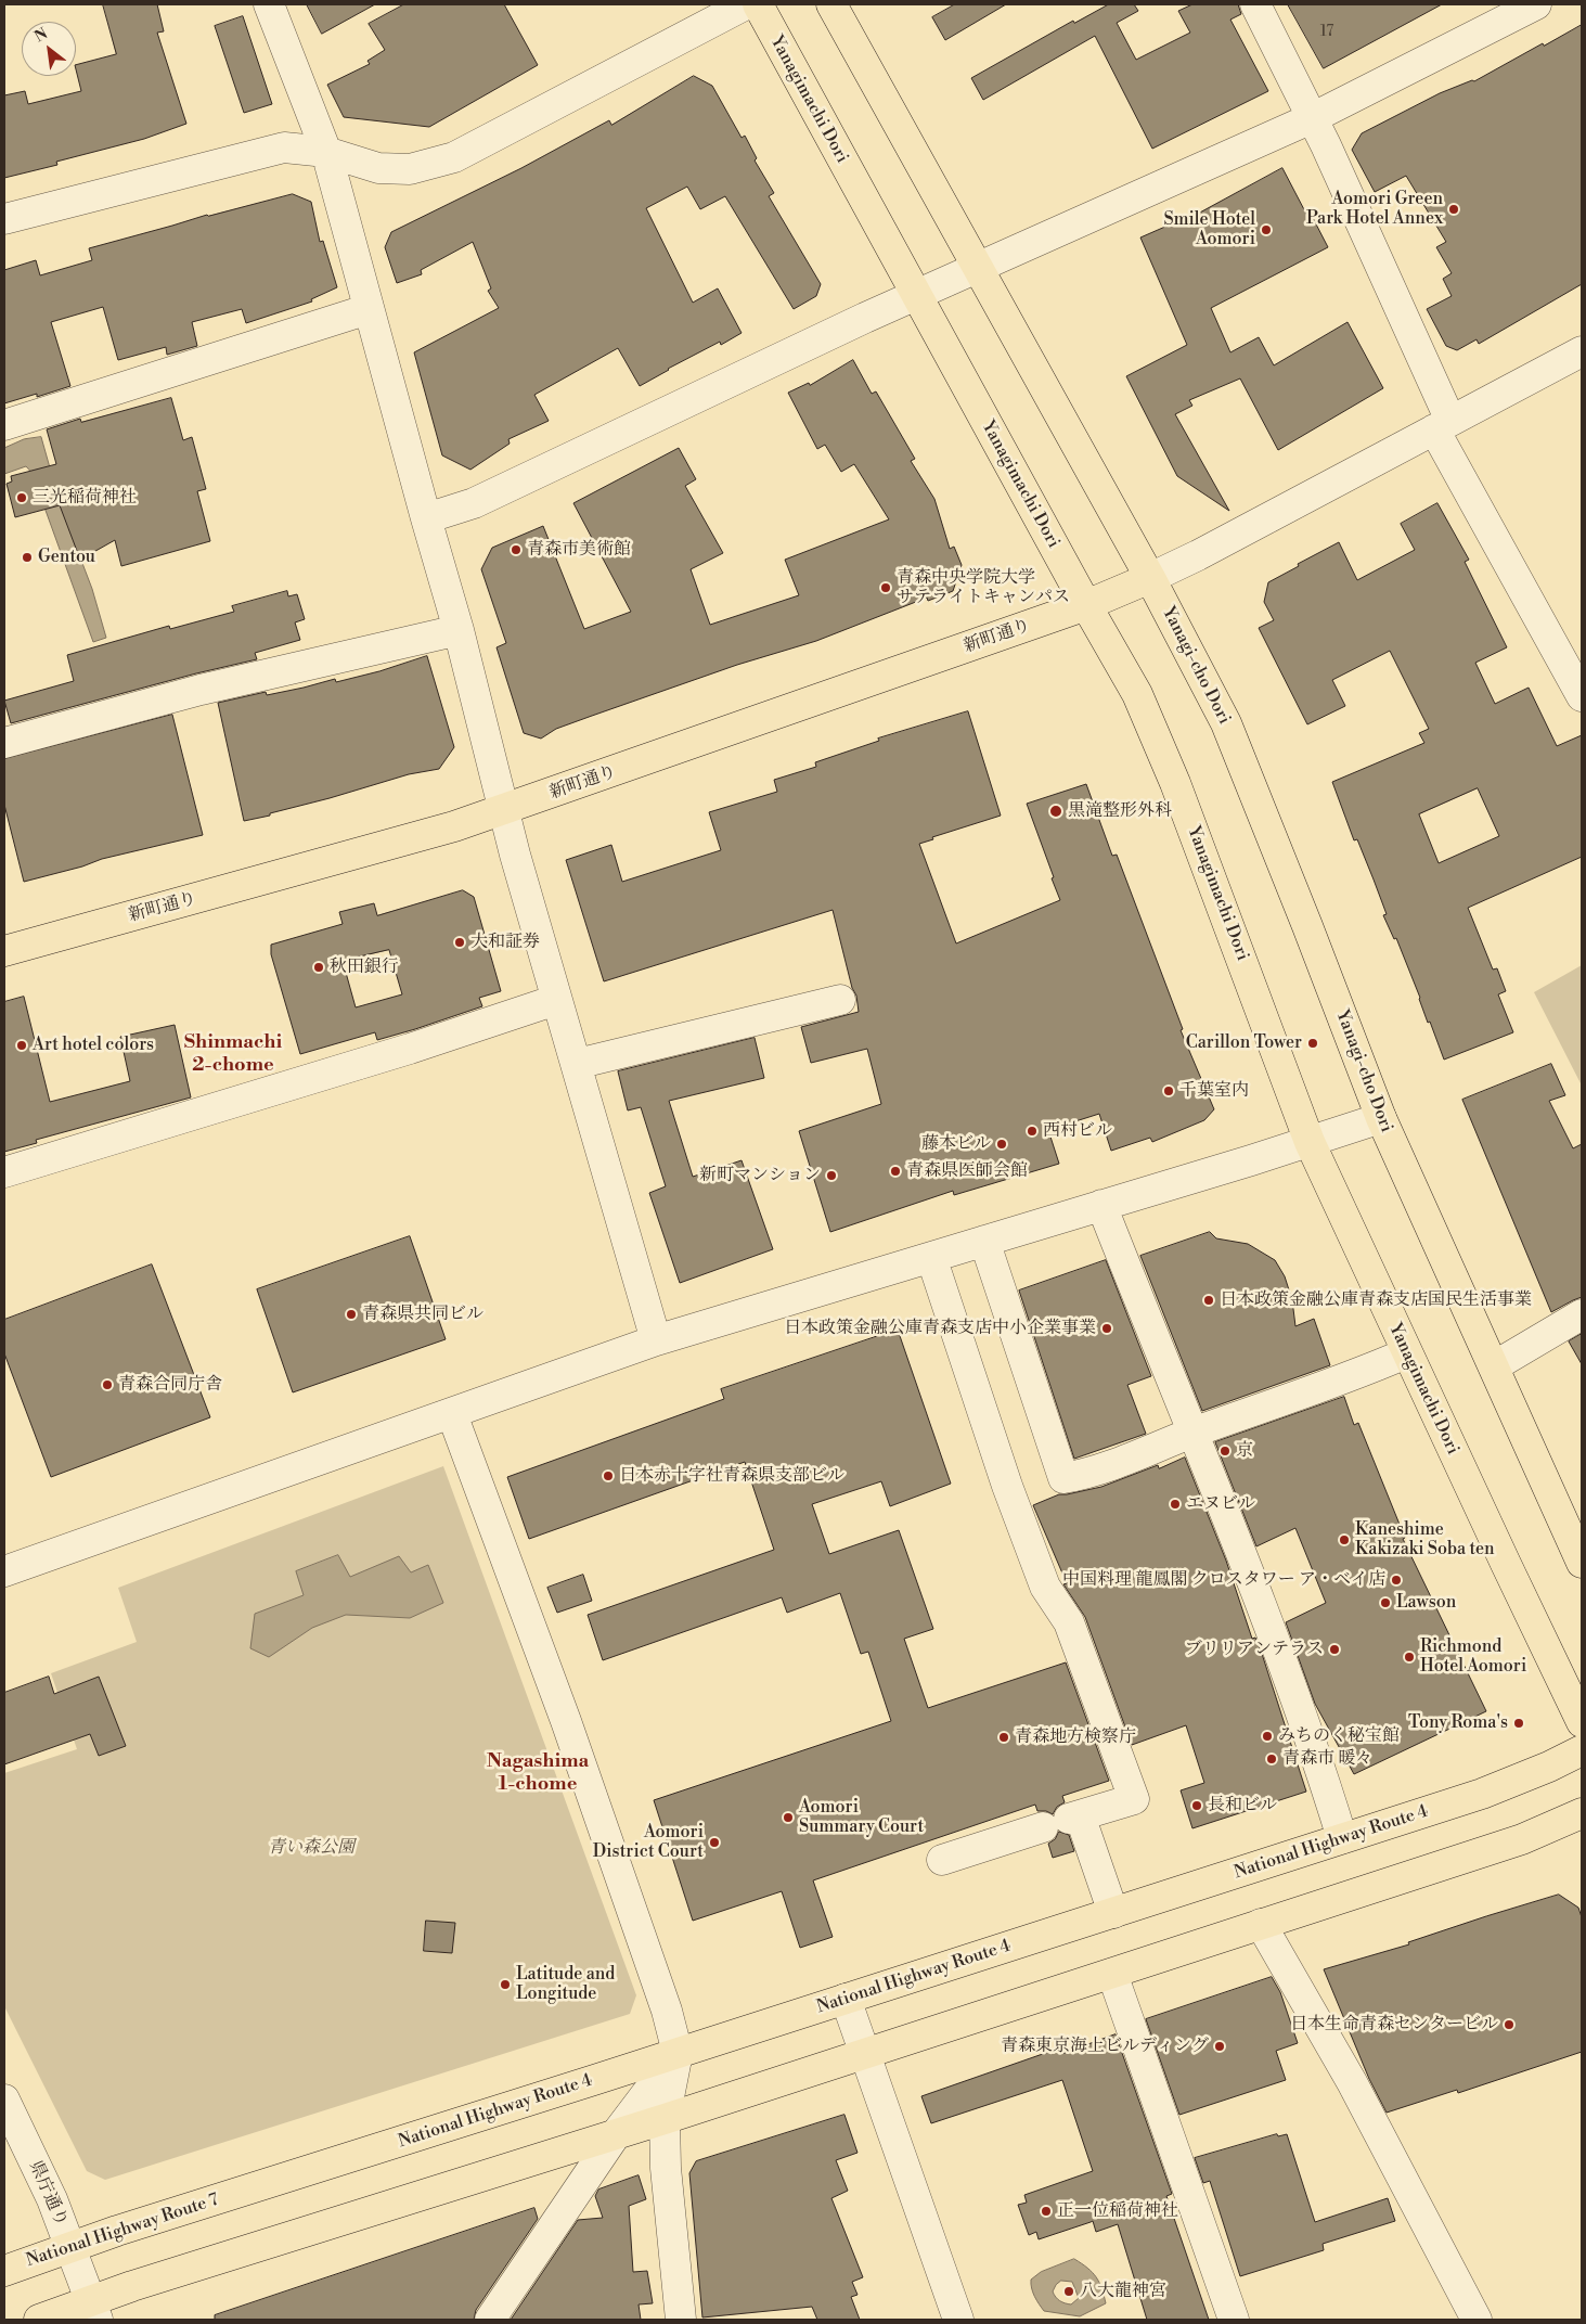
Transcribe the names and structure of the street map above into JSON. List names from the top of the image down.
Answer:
{
  "streets": {
    "main road": [
      "Yanagimachi Dori",
      "新町通り",
      "Yanagi-cho Dori",
      "National Highway Route 4",
      "National Highway Route 7"
    ],
    "street": ["県庁通り"]
  },
  "crossings": [
    ["Yanagimachi Dori", "新町通り"],
    ["新町通り", "Yanagi-cho Dori"],
    ["National Highway Route 4", "National Highway Route 7"],
    ["県庁通り", "National Highway Route 7"]
  ],
  "districts": ["Shinmachi 2-chome", "Nagashima 1-chome"],
  "parks": ["青い森公園"],
  "places": [
    "Aomori Green Park Hotel Annex",
    "Smile Hotel Aomori",
    "三光稲荷神社",
    "青森市美術館",
    "Gentou",
    "青森中央学院大学 サテライトキャンパス",
    "黒滝整形外科",
    "大和証券",
    "秋田銀行",
    "Carillon Tower",
    "Art hotel colors",
    "千葉室内",
    "西村ビル",
    "藤本ビル",
    "青森県医師会館",
    "新町マンション",
    "日本政策金融公庫青森支店国民生活事業",
    "青森県共同ビル",
    "日本政策金融公庫青森支店中小企業事業",
    "青森合同庁舎",
    "京",
    "日本赤十字社青森県支部ビル",
    "エヌビル",
    "Kaneshime Kakizaki Soba ten",
    "中国料理 龍鳳閣 クロスタワー ア・ベイ店",
    "Lawson",
    "ブリリアンテラス",
    "Richmond Hotel Aomori",
    "Tony Roma's",
    "みちのく秘宝館",
    "青森地方検察庁",
    "青森市 暖々",
    "長和ビル",
    "Aomori Summary Court",
    "Aomori District Court",
    "Latitude and Longitude",
    "日本生命青森センタービル",
    "青森東京海上ビルディング",
    "正一位稲荷神社",
    "八大龍神宮"
  ],
  "house_numbers": ["17"],
  "north": "top left"
}
